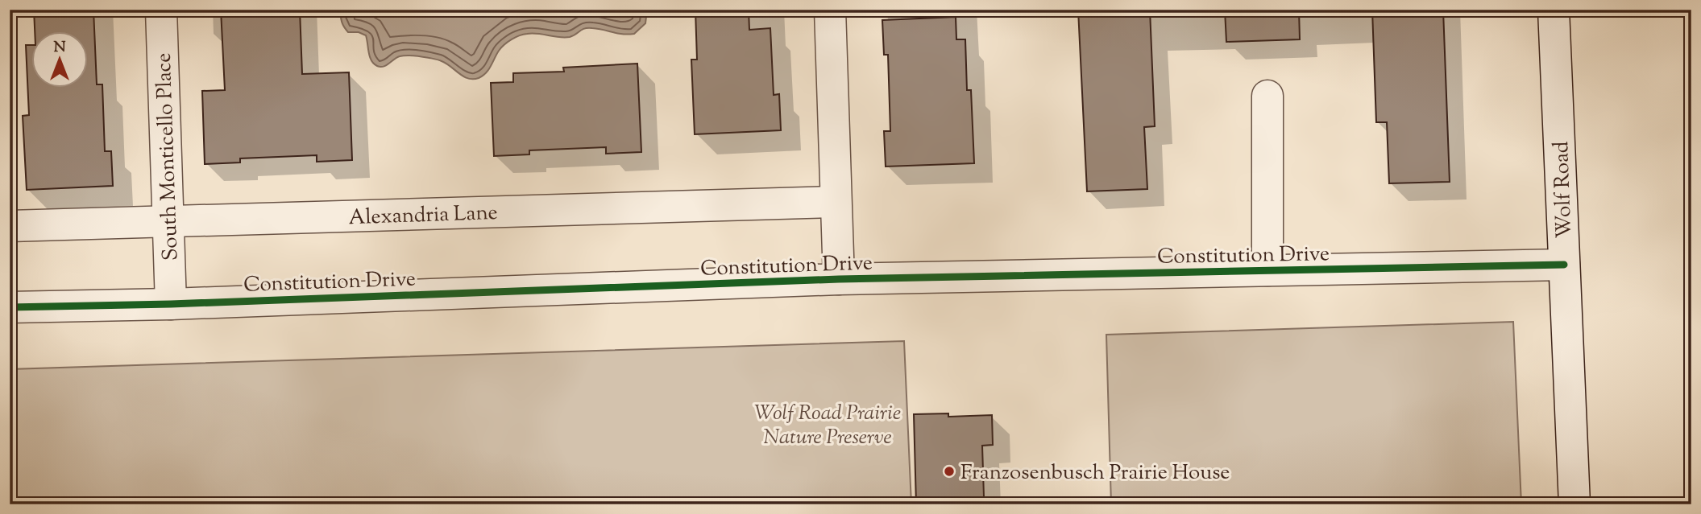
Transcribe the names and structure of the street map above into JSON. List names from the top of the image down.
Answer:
{
  "streets": {
    "street": [
      "South Monticello Place",
      "Wolf Road",
      "Alexandria Lane",
      "Constitution Drive"
    ]
  },
  "crossings": [
    ["South Monticello Place", "Alexandria Lane"],
    ["South Monticello Place", "Constitution Drive"],
    ["Wolf Road", "Constitution Drive"]
  ],
  "parks": ["Wolf Road Prairie Nature Preserve"],
  "places": ["Franzosenbusch Prairie House"],
  "north": "top"
}
